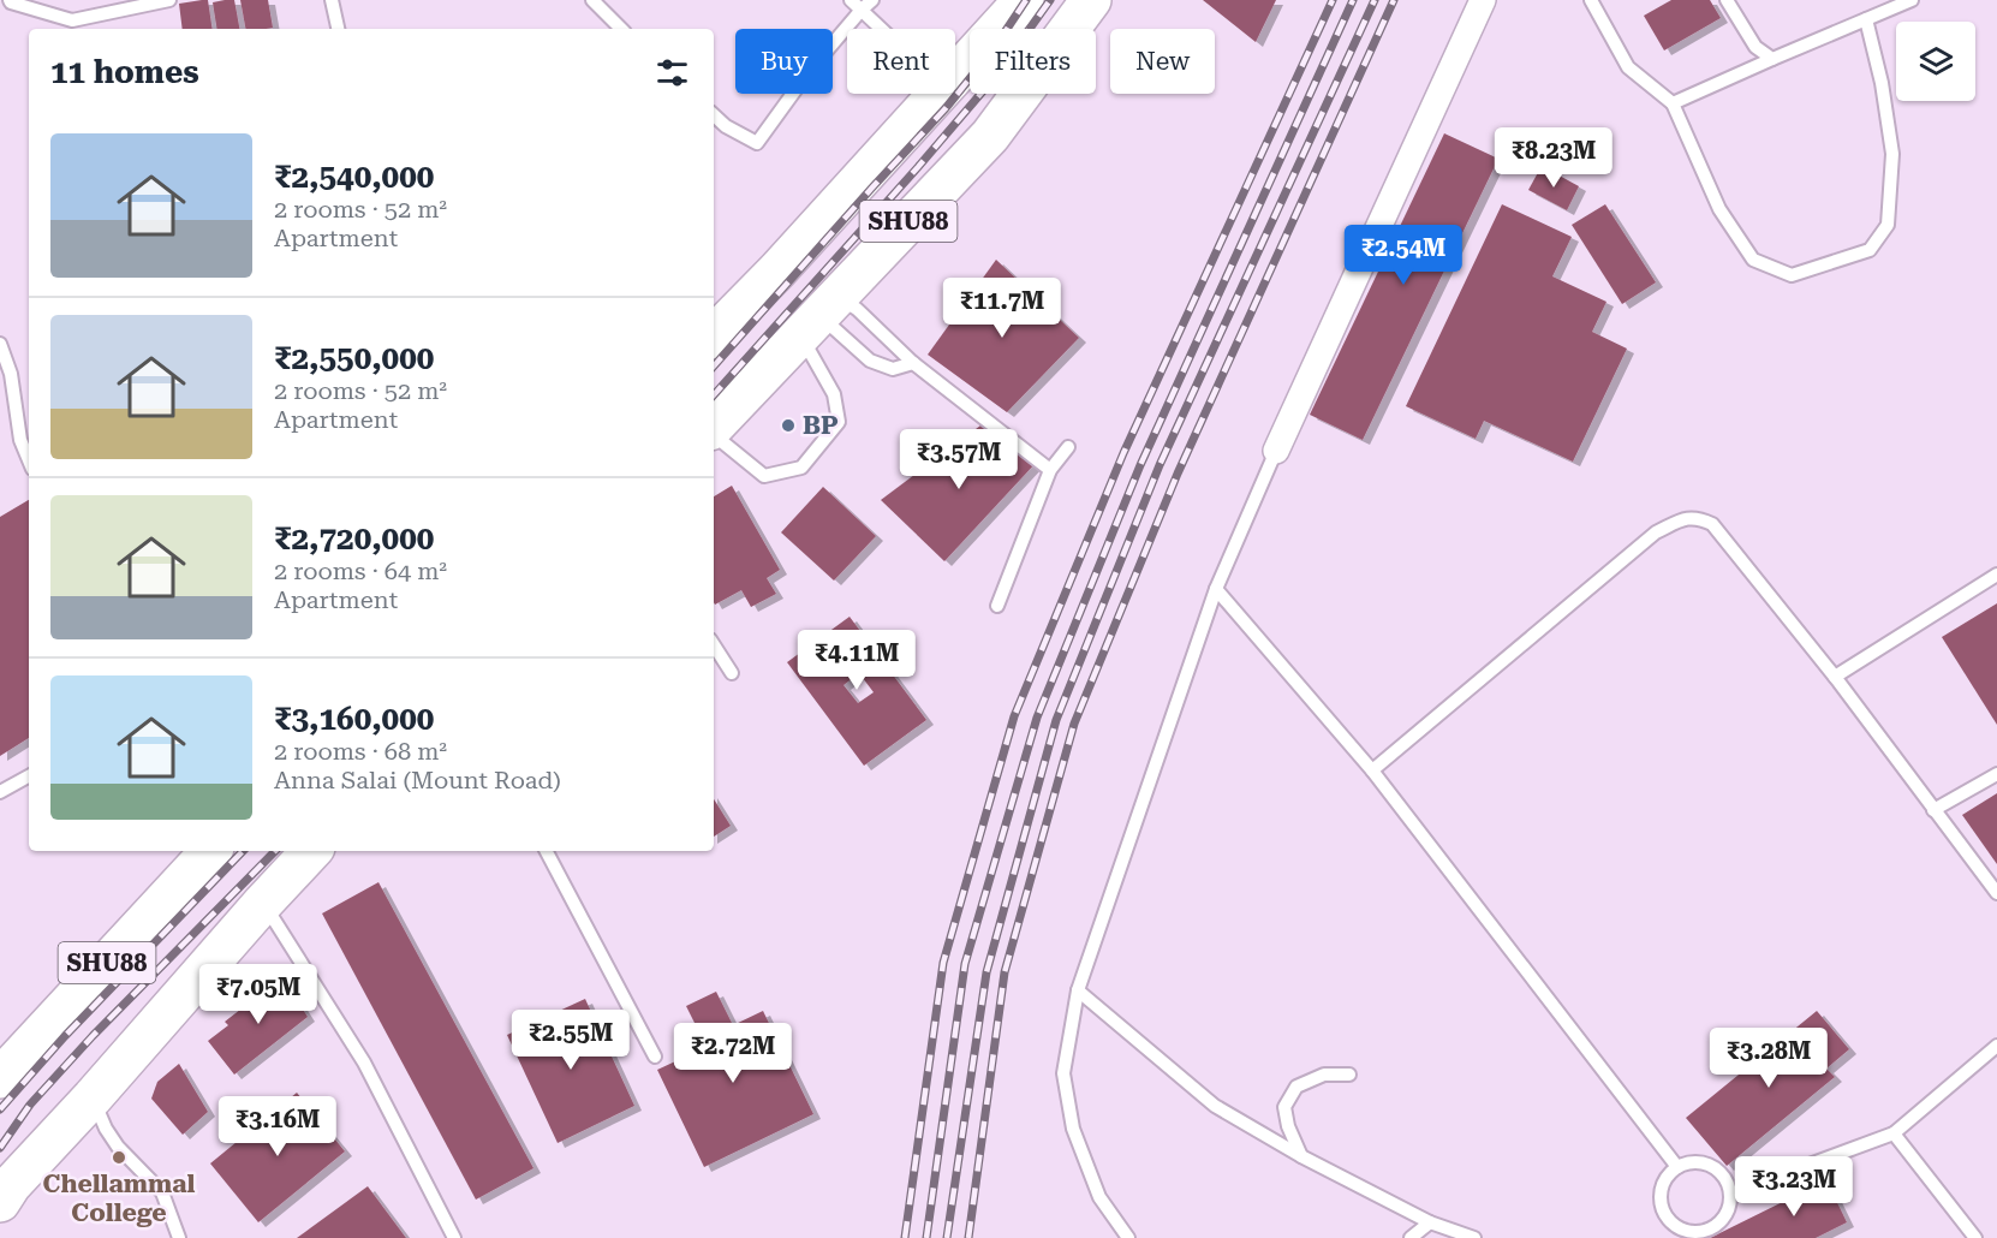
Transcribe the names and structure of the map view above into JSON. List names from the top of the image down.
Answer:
{
  "streets": {
    "main road": ["SHU88"]
  },
  "places": ["BP", "Chellammal College"],
  "page": {
    "chip": [
      "Buy",
      "Rent",
      "Filters",
      "New"
    ],
    "heading": "11 homes",
    "list": [
      {
        "name": "₹2,540,000",
        "note": "2 rooms · 52 m² · Apartment"
      },
      {
        "name": "₹2,550,000",
        "note": "2 rooms · 52 m² · Apartment"
      },
      {
        "name": "₹2,720,000",
        "note": "2 rooms · 64 m² · Apartment"
      },
      {
        "name": "₹3,160,000",
        "note": "2 rooms · 68 m² · Anna Salai (Mount Road)"
      }
    ],
    "price": [
      "₹8.23M",
      "₹2.54M",
      "₹11.7M",
      "₹3.57M",
      "₹4.11M",
      "₹7.05M",
      "₹2.55M",
      "₹2.72M",
      "₹3.28M",
      "₹3.16M",
      "₹3.23M"
    ]
  }
}
